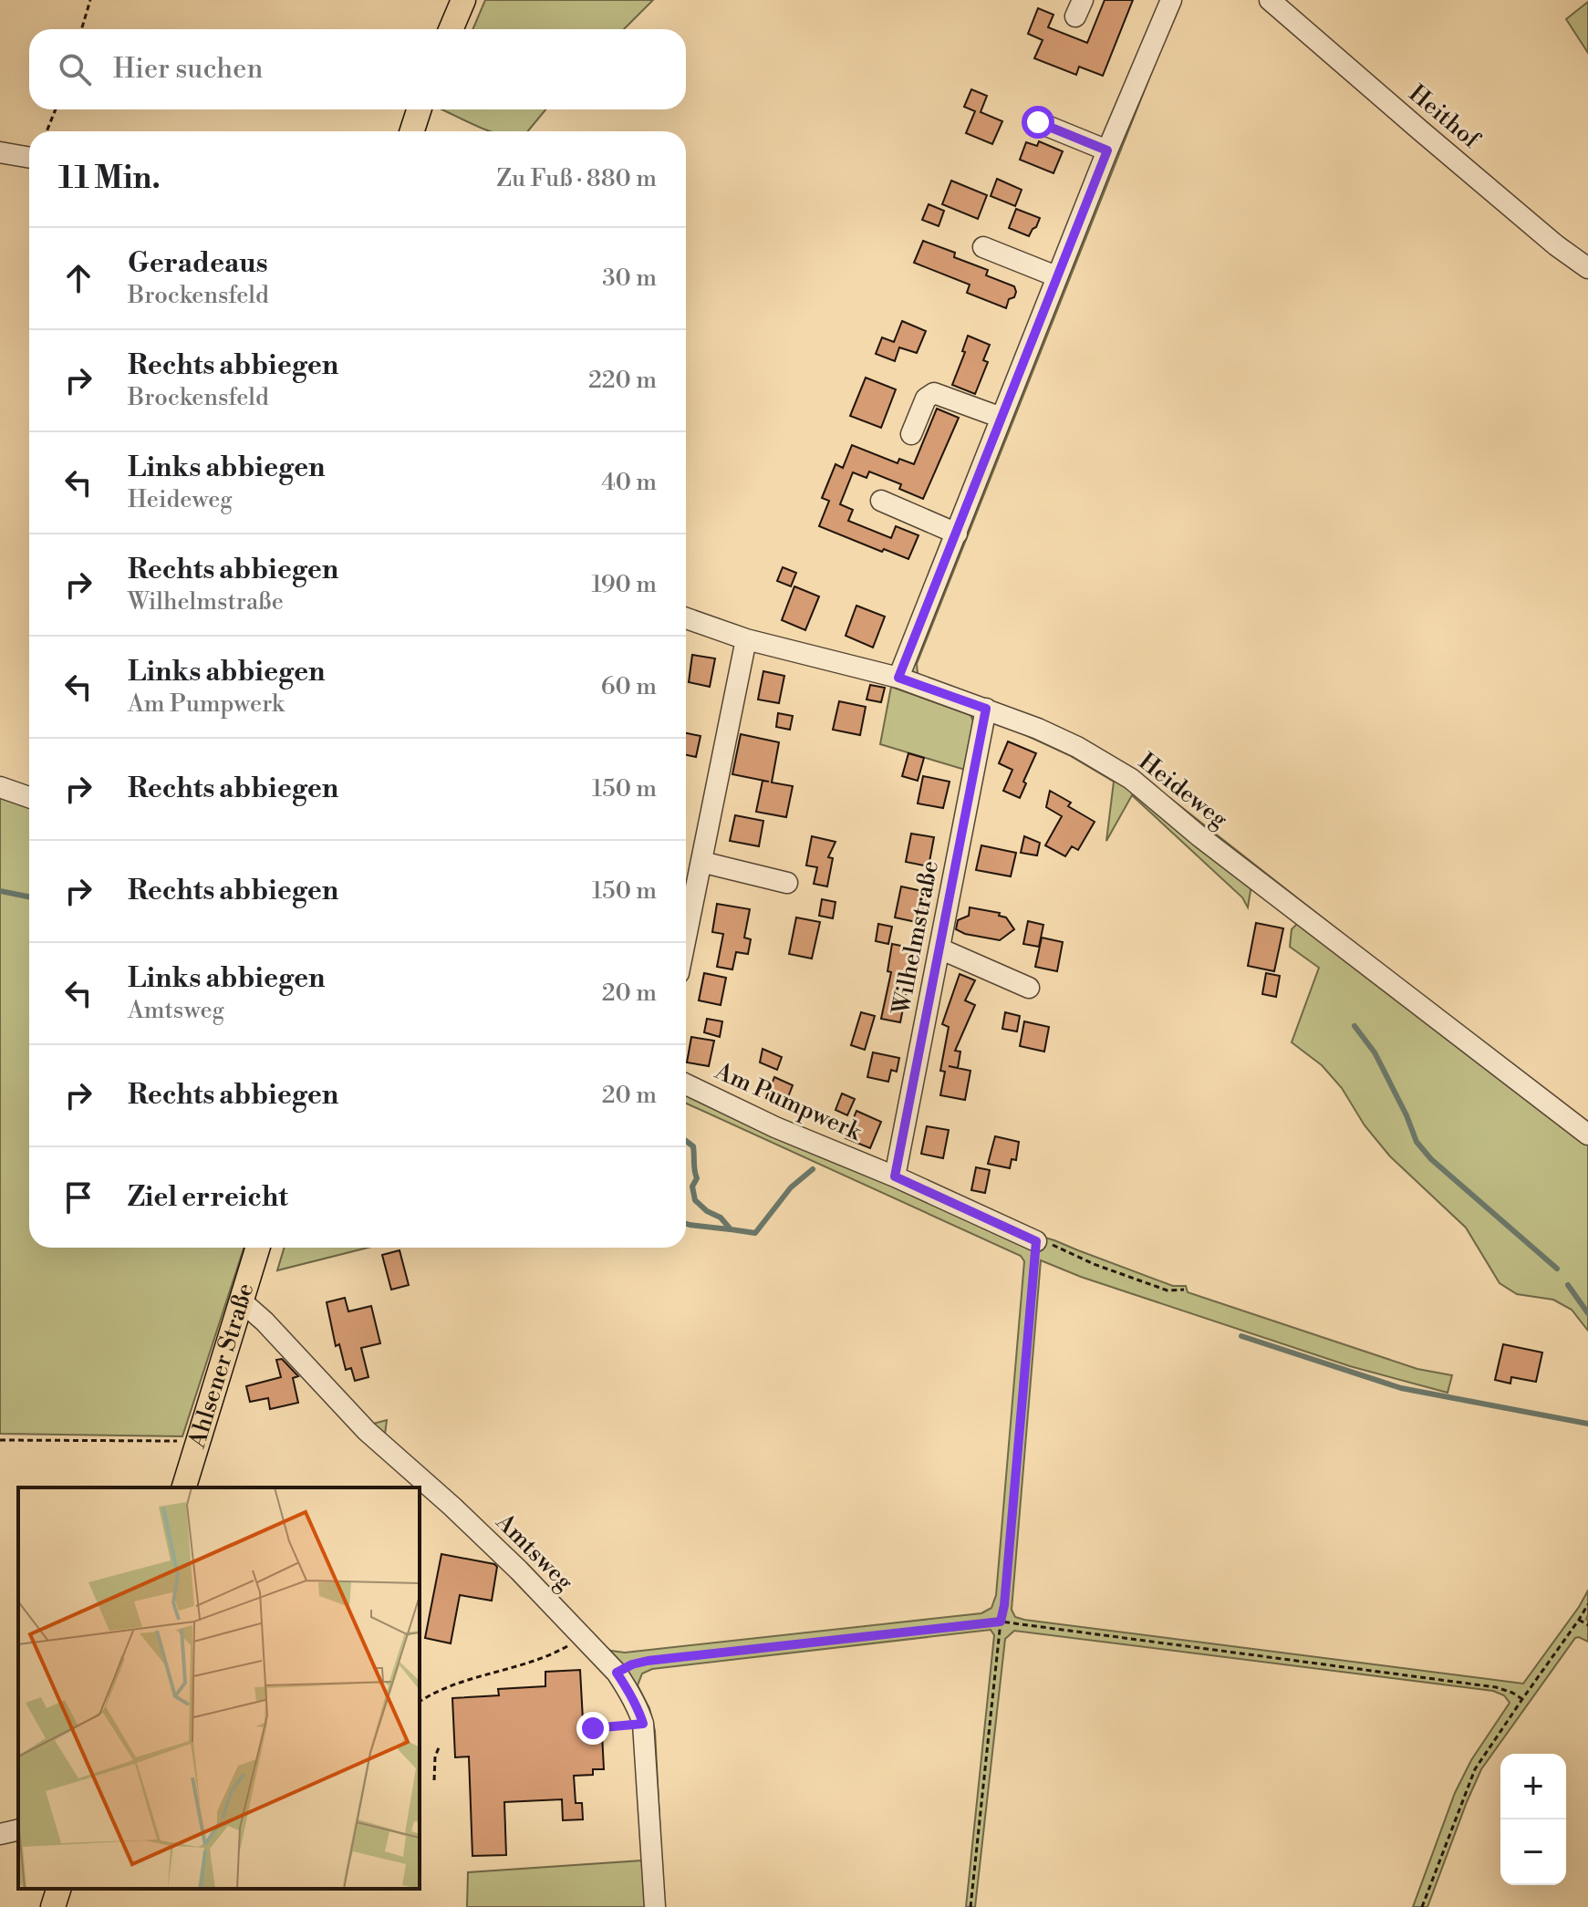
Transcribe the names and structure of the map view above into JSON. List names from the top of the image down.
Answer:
{
  "streets": {
    "main road": ["Ahlsener Straße"],
    "street": [
      "Heithof",
      "Heideweg",
      "Wilhelmstraße",
      "Am Pumpwerk",
      "Amtsweg"
    ]
  },
  "crossings": [
    ["Heideweg", "Wilhelmstraße"],
    ["Wilhelmstraße", "Am Pumpwerk"],
    ["Ahlsener Straße", "Amtsweg"]
  ],
  "page": {
    "search": "Hier suchen",
    "heading": ["11 Min.", "Zu Fuß · 880 m"],
    "list": [
      ["Geradeaus", "Brockensfeld", "30 m"],
      ["Rechts abbiegen", "Brockensfeld", "220 m"],
      ["Links abbiegen", "Heideweg", "40 m"],
      ["Rechts abbiegen", "Wilhelmstraße", "190 m"],
      ["Links abbiegen", "Am Pumpwerk", "60 m"],
      ["Rechts abbiegen", "150 m"],
      ["Rechts abbiegen", "150 m"],
      ["Links abbiegen", "Amtsweg", "20 m"],
      ["Rechts abbiegen", "20 m"],
      "Ziel erreicht"
    ],
    "map_buttons": ["+", "−"]
  }
}
